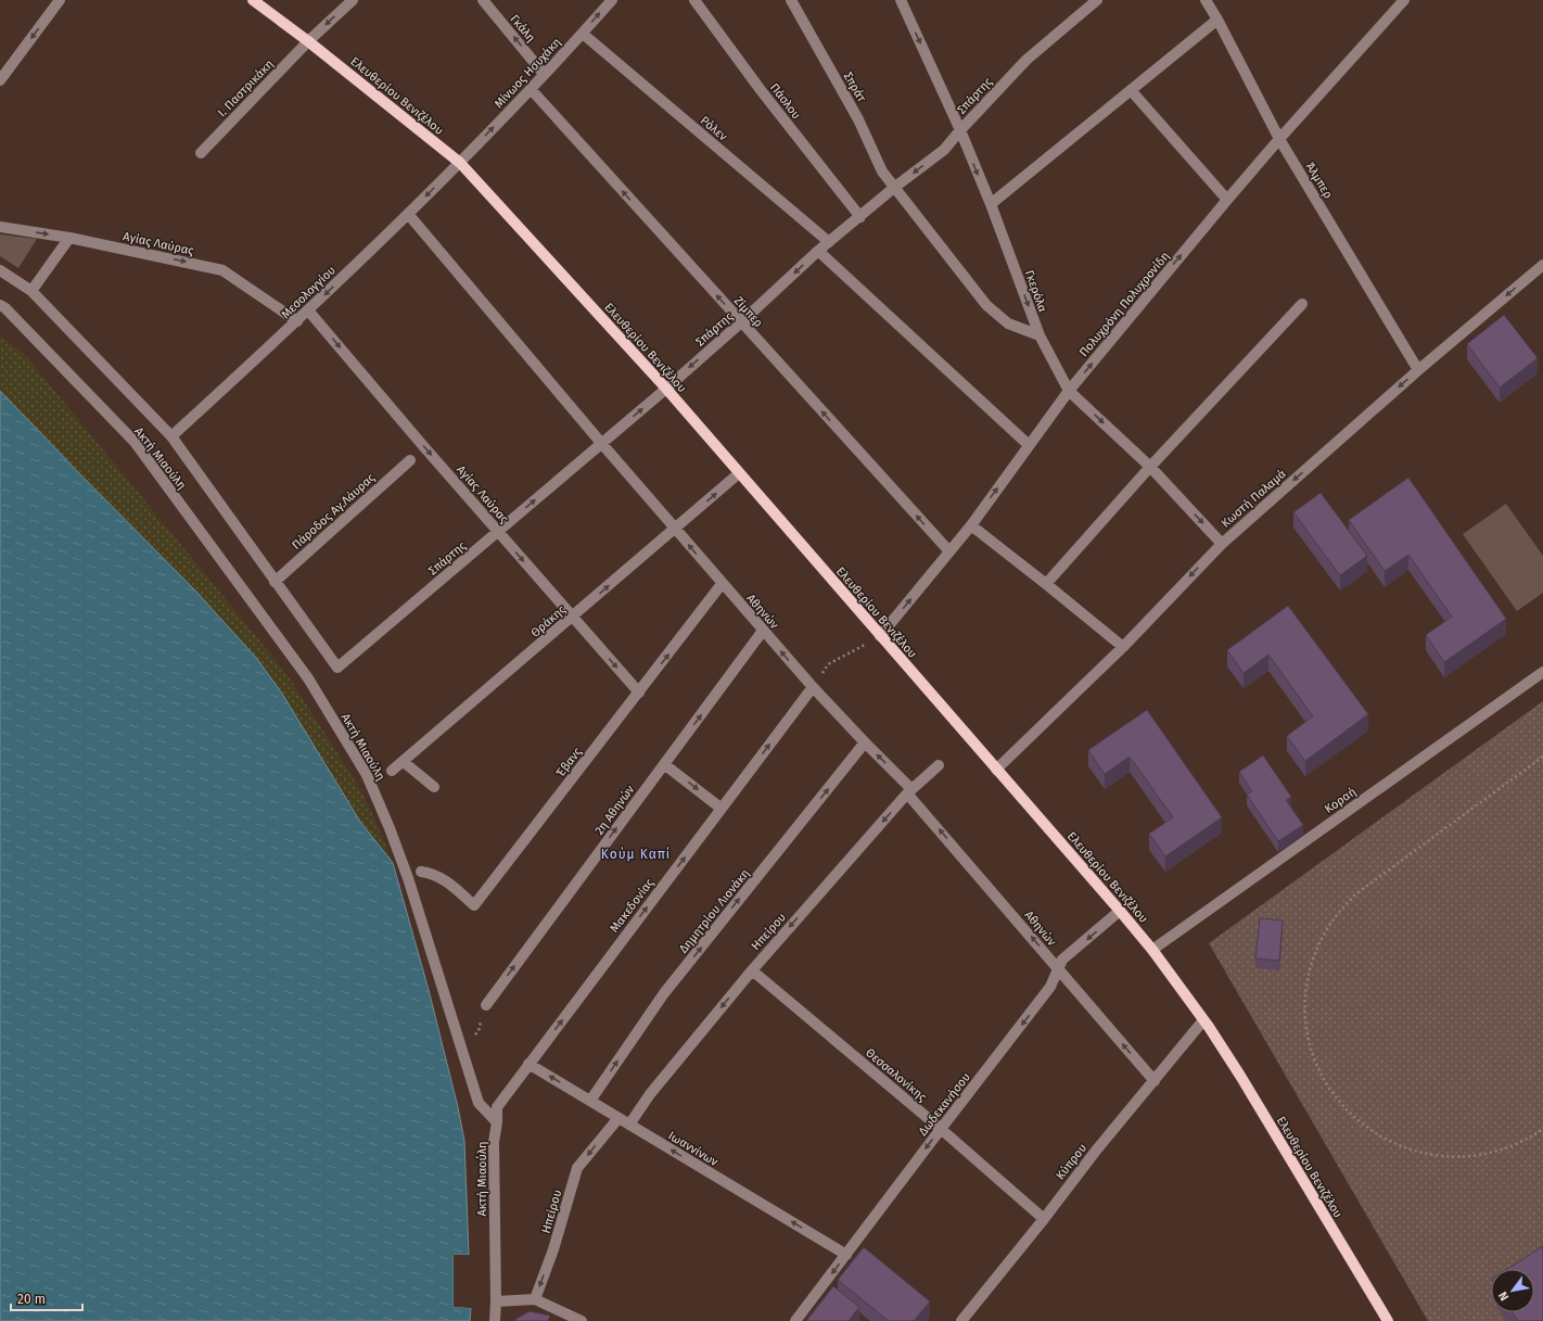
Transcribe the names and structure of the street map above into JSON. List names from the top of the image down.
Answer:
{
  "streets": {
    "main road": ["Ελευθερίου Βενιζέλου"],
    "street": [
      "Γκάλη",
      "Μίνωος Ησυχάκη",
      "Σπράτ",
      "Ι. Παστρικάκη",
      "Σπάρτης",
      "Πάσλου",
      "Ρόλεν",
      "Άλμπερ",
      "Αγίας Λαύρας",
      "Γκερόλα",
      "Μεσολογγίου",
      "Πολυχρόνη Πολυχρονίδη",
      "Ζίμπερ",
      "Ακτή Μιαούλη",
      "Κωστή Παλαμά",
      "Πάροδος Αγ.Λάυρας",
      "Αθηνών",
      "Θράκης",
      "Έβανς",
      "Κοραή",
      "2η Αθηνών",
      "Μακεδονίας",
      "Δημητρίου Λιονάκη",
      "Ηπείρου",
      "Θεσσαλονίκης",
      "Δωδεκανήσου",
      "Ιωαννίνων",
      "Κύπρου"
    ]
  },
  "crossings": [
    ["Γκάλη", "Μίνωος Ησυχάκη"],
    ["Μίνωος Ησυχάκη", "Ελευθερίου Βενιζέλου"],
    ["Μίνωος Ησυχάκη", "Ρόλεν"],
    ["Μίνωος Ησυχάκη", "Μεσολογγίου"],
    ["Μίνωος Ησυχάκη", "Ζίμπερ"],
    ["Σπράτ", "Σπάρτης"],
    ["Σπράτ", "Γκερόλα"],
    ["Ι. Παστρικάκη", "Ελευθερίου Βενιζέλου"],
    ["Ελευθερίου Βενιζέλου", "Σπάρτης"],
    ["Ελευθερίου Βενιζέλου", "Μεσολογγίου"],
    ["Ελευθερίου Βενιζέλου", "Πολυχρόνη Πολυχρονίδη"],
    ["Ελευθερίου Βενιζέλου", "Κωστή Παλαμά"],
    ["Ελευθερίου Βενιζέλου", "Θράκης"],
    ["Ελευθερίου Βενιζέλου", "Κοραή"],
    ["Ελευθερίου Βενιζέλου", "Δωδεκανήσου"],
    ["Ελευθερίου Βενιζέλου", "Κύπρου"],
    ["Σπάρτης", "Πάσλου"],
    ["Σπάρτης", "Ρόλεν"],
    ["Σπάρτης", "Αγίας Λαύρας"],
    ["Σπάρτης", "Γκερόλα"],
    ["Σπάρτης", "Ζίμπερ"],
    ["Σπάρτης", "Ακτή Μιαούλη"],
    ["Σπάρτης", "Αθηνών"],
    ["Άλμπερ", "Πολυχρόνη Πολυχρονίδη"],
    ["Άλμπερ", "Κωστή Παλαμά"],
    ["Αγίας Λαύρας", "Μεσολογγίου"],
    ["Αγίας Λαύρας", "Θράκης"],
    ["Αγίας Λαύρας", "Έβανς"],
    ["Γκερόλα", "Πολυχρόνη Πολυχρονίδη"],
    ["Γκερόλα", "Κωστή Παλαμά"],
    ["Μεσολογγίου", "Ακτή Μιαούλη"],
    ["Μεσολογγίου", "Αθηνών"],
    ["Πολυχρόνη Πολυχρονίδη", "Ζίμπερ"],
    ["Ακτή Μιαούλη", "Πάροδος Αγ.Λάυρας"],
    ["Ακτή Μιαούλη", "Μακεδονίας"],
    ["Αθηνών", "Θράκης"],
    ["Αθηνών", "Έβανς"],
    ["Αθηνών", "2η Αθηνών"],
    ["Αθηνών", "Μακεδονίας"],
    ["Αθηνών", "Δημητρίου Λιονάκη"],
    ["Αθηνών", "Ηπείρου"],
    ["Αθηνών", "Δωδεκανήσου"],
    ["Αθηνών", "Κύπρου"],
    ["Μακεδονίας", "Ιωαννίνων"],
    ["Δημητρίου Λιονάκη", "Ιωαννίνων"],
    ["Ηπείρου", "Θεσσαλονίκης"],
    ["Ηπείρου", "Ιωαννίνων"],
    ["Θεσσαλονίκης", "Δωδεκανήσου"],
    ["Θεσσαλονίκης", "Κύπρου"],
    ["Δωδεκανήσου", "Ιωαννίνων"]
  ],
  "one_way": [
    "Γκάλη",
    "Μίνωος Ησυχάκη",
    "Αγίας Λαύρας",
    "Γκερόλα",
    "Μεσολογγίου",
    "Πολυχρόνη Πολυχρονίδη",
    "Ζίμπερ",
    "Κωστή Παλαμά",
    "Αθηνών",
    "Θράκης",
    "2η Αθηνών",
    "Μακεδονίας",
    "Δημητρίου Λιονάκη",
    "Ηπείρου",
    "Δωδεκανήσου",
    "Ιωαννίνων"
  ],
  "districts": ["Κούμ Καπί"],
  "scale_bar": "20 m",
  "north": "bottom left"
}
